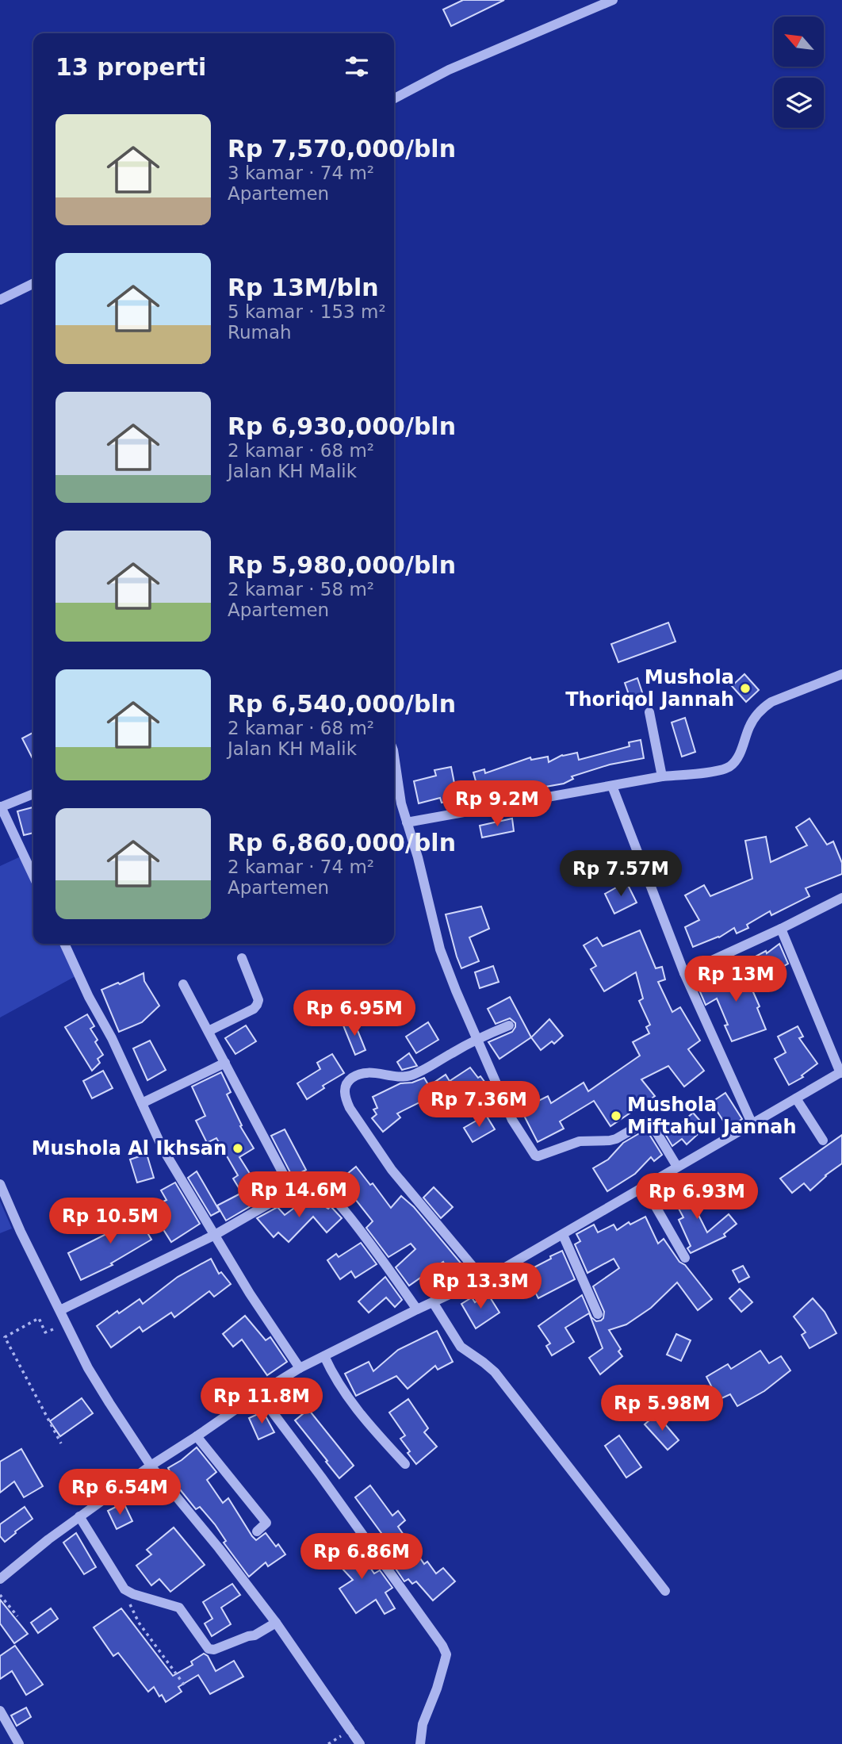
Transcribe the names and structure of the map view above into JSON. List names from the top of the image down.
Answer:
{
  "places": ["Mushola Thoriqol Jannah", "Mushola Miftahul Jannah", "Mushola Al Ikhsan"],
  "north": "top left",
  "page": {
    "heading": "13 properti",
    "list": [
      {
        "name": "Rp 7,570,000/bln",
        "note": "3 kamar · 74 m² · Apartemen"
      },
      {
        "name": "Rp 13M/bln",
        "note": "5 kamar · 153 m² · Rumah"
      },
      {
        "name": "Rp 6,930,000/bln",
        "note": "2 kamar · 68 m² · Jalan KH Malik"
      },
      {
        "name": "Rp 5,980,000/bln",
        "note": "2 kamar · 58 m² · Apartemen"
      },
      {
        "name": "Rp 6,540,000/bln",
        "note": "2 kamar · 68 m² · Jalan KH Malik"
      },
      {
        "name": "Rp 6,860,000/bln",
        "note": "2 kamar · 74 m² · Apartemen"
      }
    ],
    "price": [
      "Rp 9.2M",
      "Rp 7.57M",
      "Rp 13M",
      "Rp 6.95M",
      "Rp 7.36M",
      "Rp 14.6M",
      "Rp 6.93M",
      "Rp 10.5M",
      "Rp 13.3M",
      "Rp 11.8M",
      "Rp 5.98M",
      "Rp 6.54M",
      "Rp 6.86M"
    ]
  }
}
